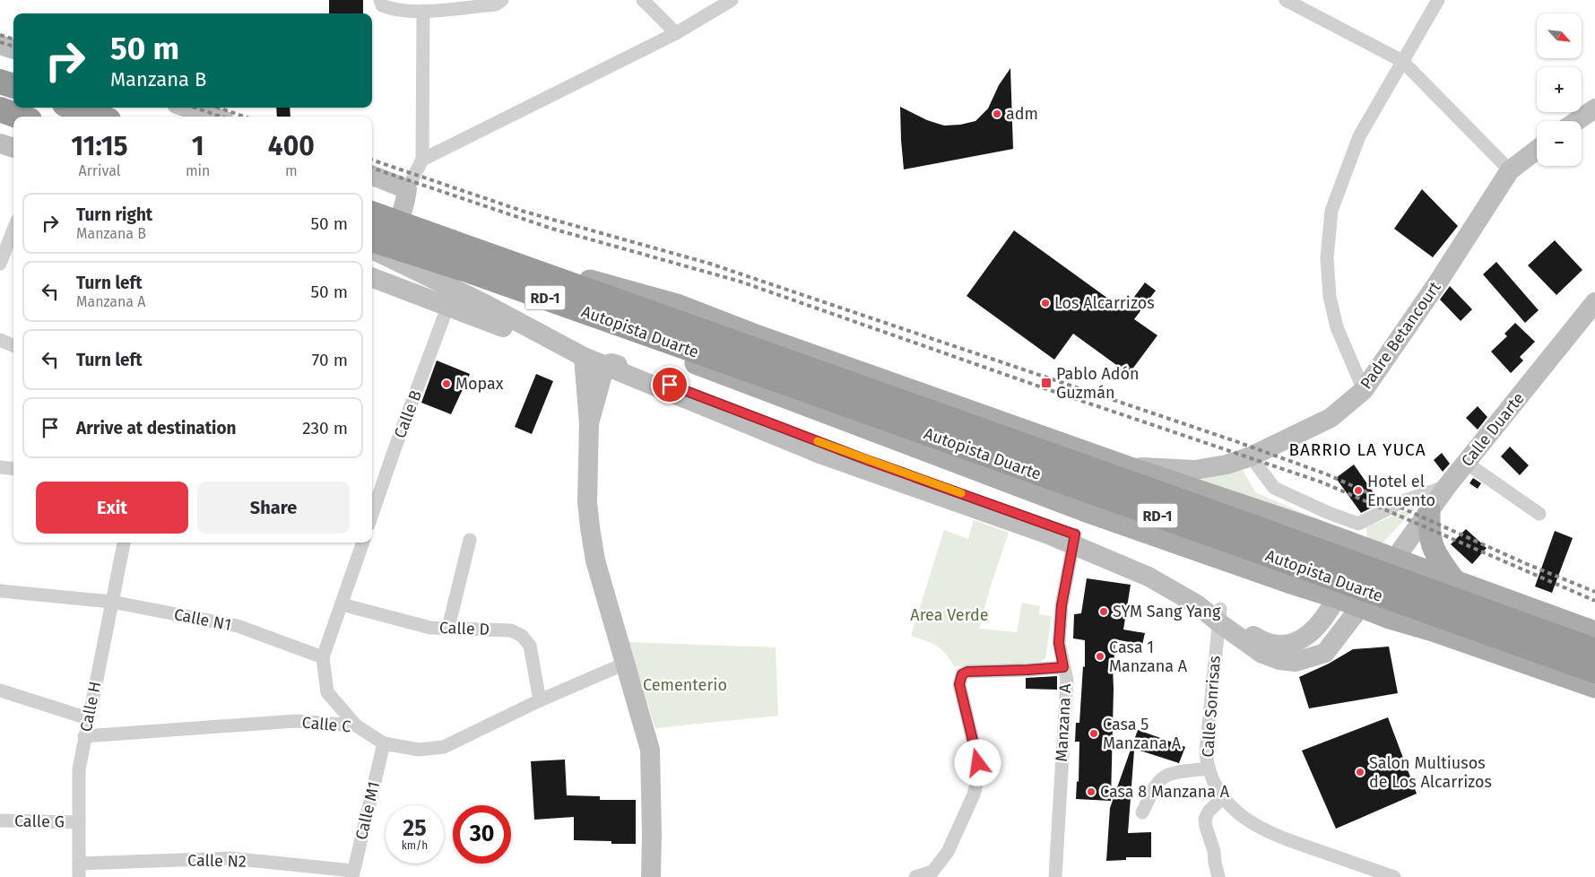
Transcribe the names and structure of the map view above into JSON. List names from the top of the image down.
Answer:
{
  "streets": {
    "highway": ["RD-1", "Autopista Duarte"],
    "main road": ["Padre Betancourt", "Calle Duarte"],
    "street": [
      "Calle B",
      "Calle N1",
      "Calle D",
      "Calle H",
      "Calle Sonrisas",
      "Manzana A",
      "Calle C",
      "Calle M1",
      "Calle G",
      "Calle N2"
    ]
  },
  "crossings": [
    ["RD-1", "Autopista Duarte"],
    ["Calle Duarte", "Calle Sonrisas"],
    ["Calle N1", "Calle H"],
    ["Calle D", "Calle C"],
    ["Calle H", "Calle C"],
    ["Calle H", "Calle G"],
    ["Calle H", "Calle N2"],
    ["Calle C", "Calle M1"],
    ["Calle M1", "Calle N2"]
  ],
  "districts": ["BARRIO LA YUCA"],
  "parks": ["Area Verde", "Cementerio"],
  "places": {
    "other": [
      "adm",
      "Los Alcarrizos",
      "Mopax",
      "Hotel el Encuento",
      "SYM Sang Yang",
      "Casa 1 Manzana A",
      "Casa 5 Manzana A",
      "Salon Multiusos de Los Alcarrizos",
      "Casa 8 Manzana A"
    ],
    "transit": ["Pablo Adón Guzmán"]
  },
  "north": "bottom right",
  "page": {
    "map_buttons": ["+", "−"],
    "turn": ["50 m", "Manzana B"],
    "eta": [
      "11:15",
      "Arrival",
      "1",
      "min",
      "400",
      "m"
    ],
    "list": [
      {
        "name": "Turn right",
        "note": "Manzana B",
        "value": "50 m"
      },
      {
        "name": "Turn left",
        "note": "Manzana A",
        "value": "50 m"
      },
      {
        "name": "Turn left",
        "value": "70 m"
      },
      {
        "name": "Arrive at destination",
        "value": "230 m"
      }
    ],
    "buttons": ["Exit", "Share"],
    "speed": "25 km/h",
    "limit": "30"
  }
}
